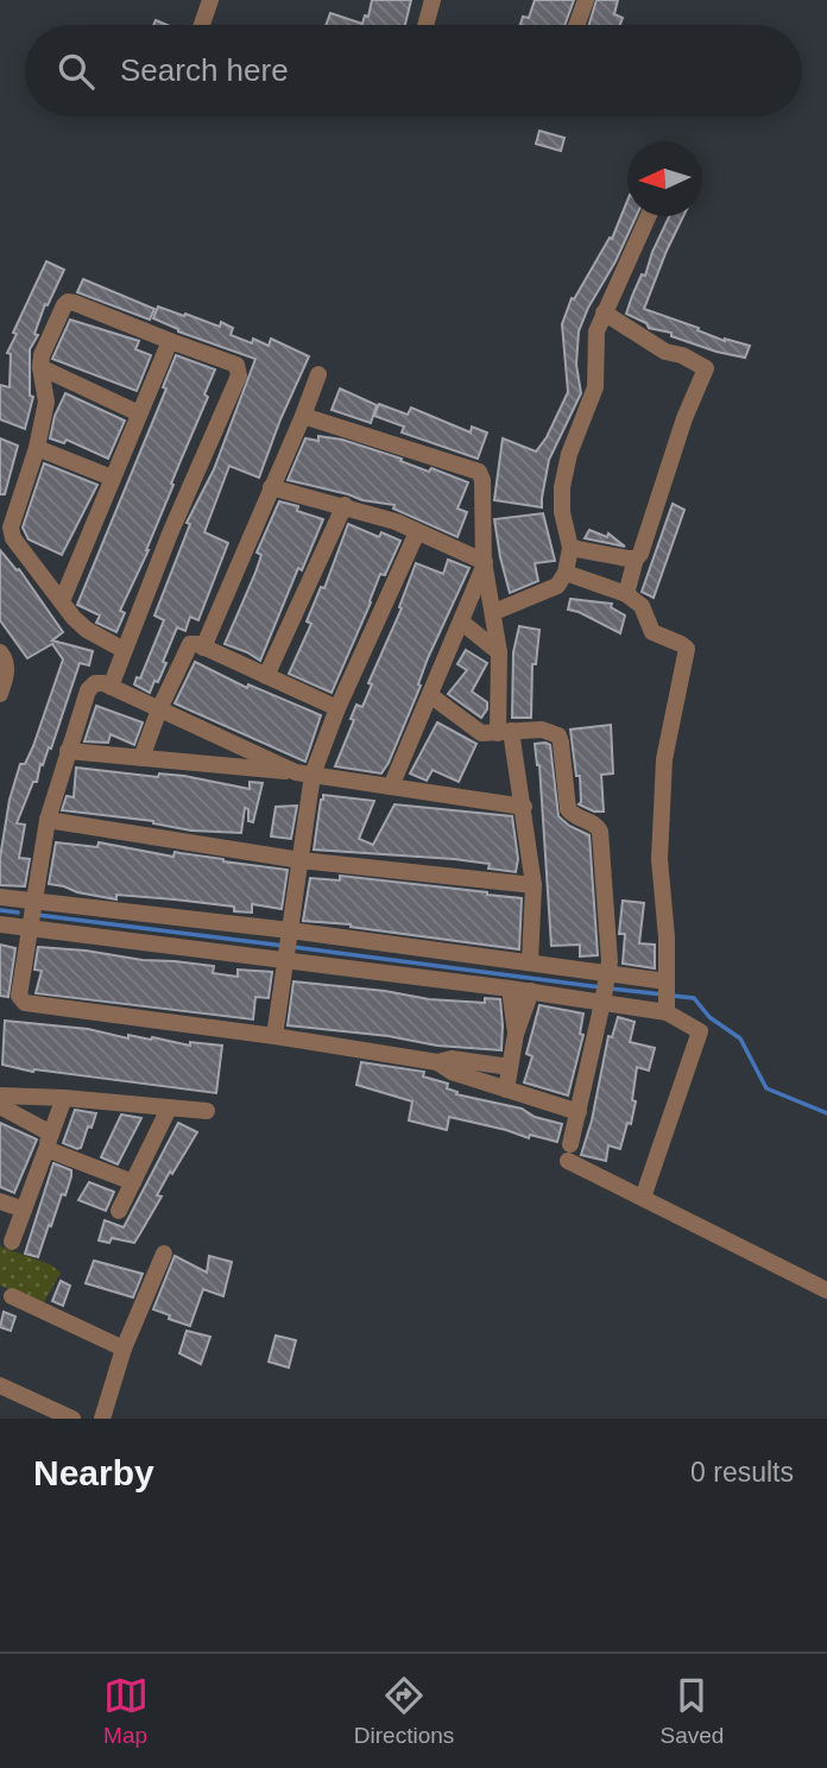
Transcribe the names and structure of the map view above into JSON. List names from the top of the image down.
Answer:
{
  "north": "left",
  "page": {
    "search": "Search here",
    "heading": ["Nearby", "0 results"],
    "nav": ["Map", "Directions", "Saved"]
  }
}
